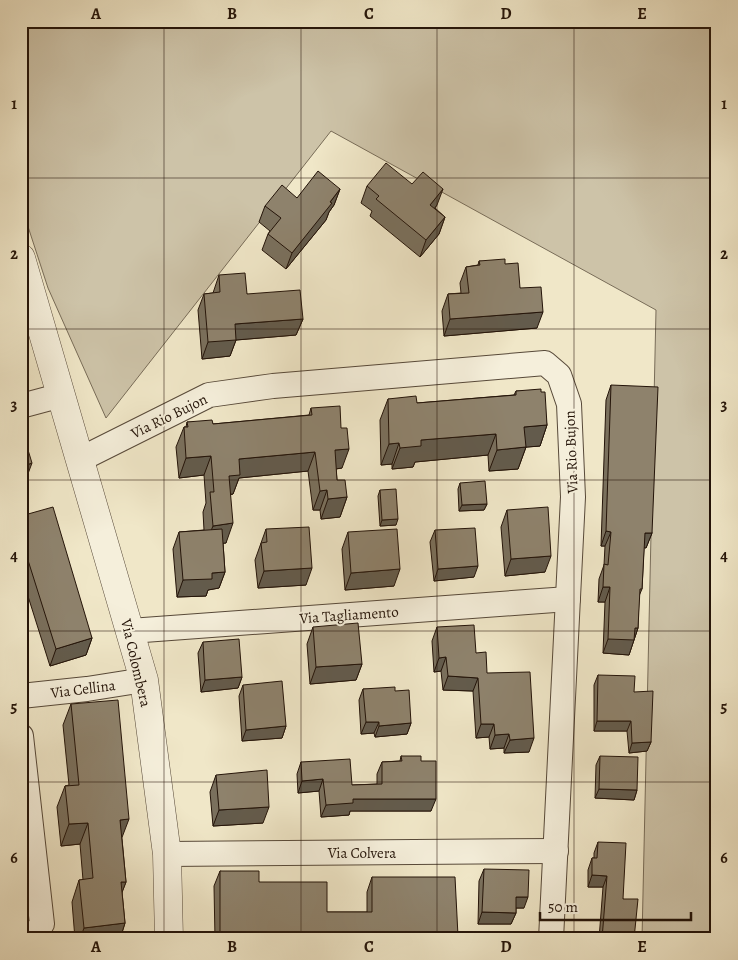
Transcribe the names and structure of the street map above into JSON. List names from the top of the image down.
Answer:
{
  "streets": {
    "street": [
      "Via Rio Bujon",
      "Via Tagliamento",
      "Via Colombera",
      "Via Cellina",
      "Via Colvera"
    ]
  },
  "crossings": [
    ["Via Rio Bujon", "Via Tagliamento"],
    ["Via Rio Bujon", "Via Colombera"],
    ["Via Rio Bujon", "Via Colvera"],
    ["Via Tagliamento", "Via Colombera"],
    ["Via Colombera", "Via Cellina"],
    ["Via Colombera", "Via Colvera"]
  ],
  "scale_bar": "50 m",
  "grid": {
    "columns": [
      "A",
      "B",
      "C",
      "D",
      "E"
    ],
    "rows": [
      "1",
      "2",
      "3",
      "4",
      "5",
      "6"
    ]
  }
}
